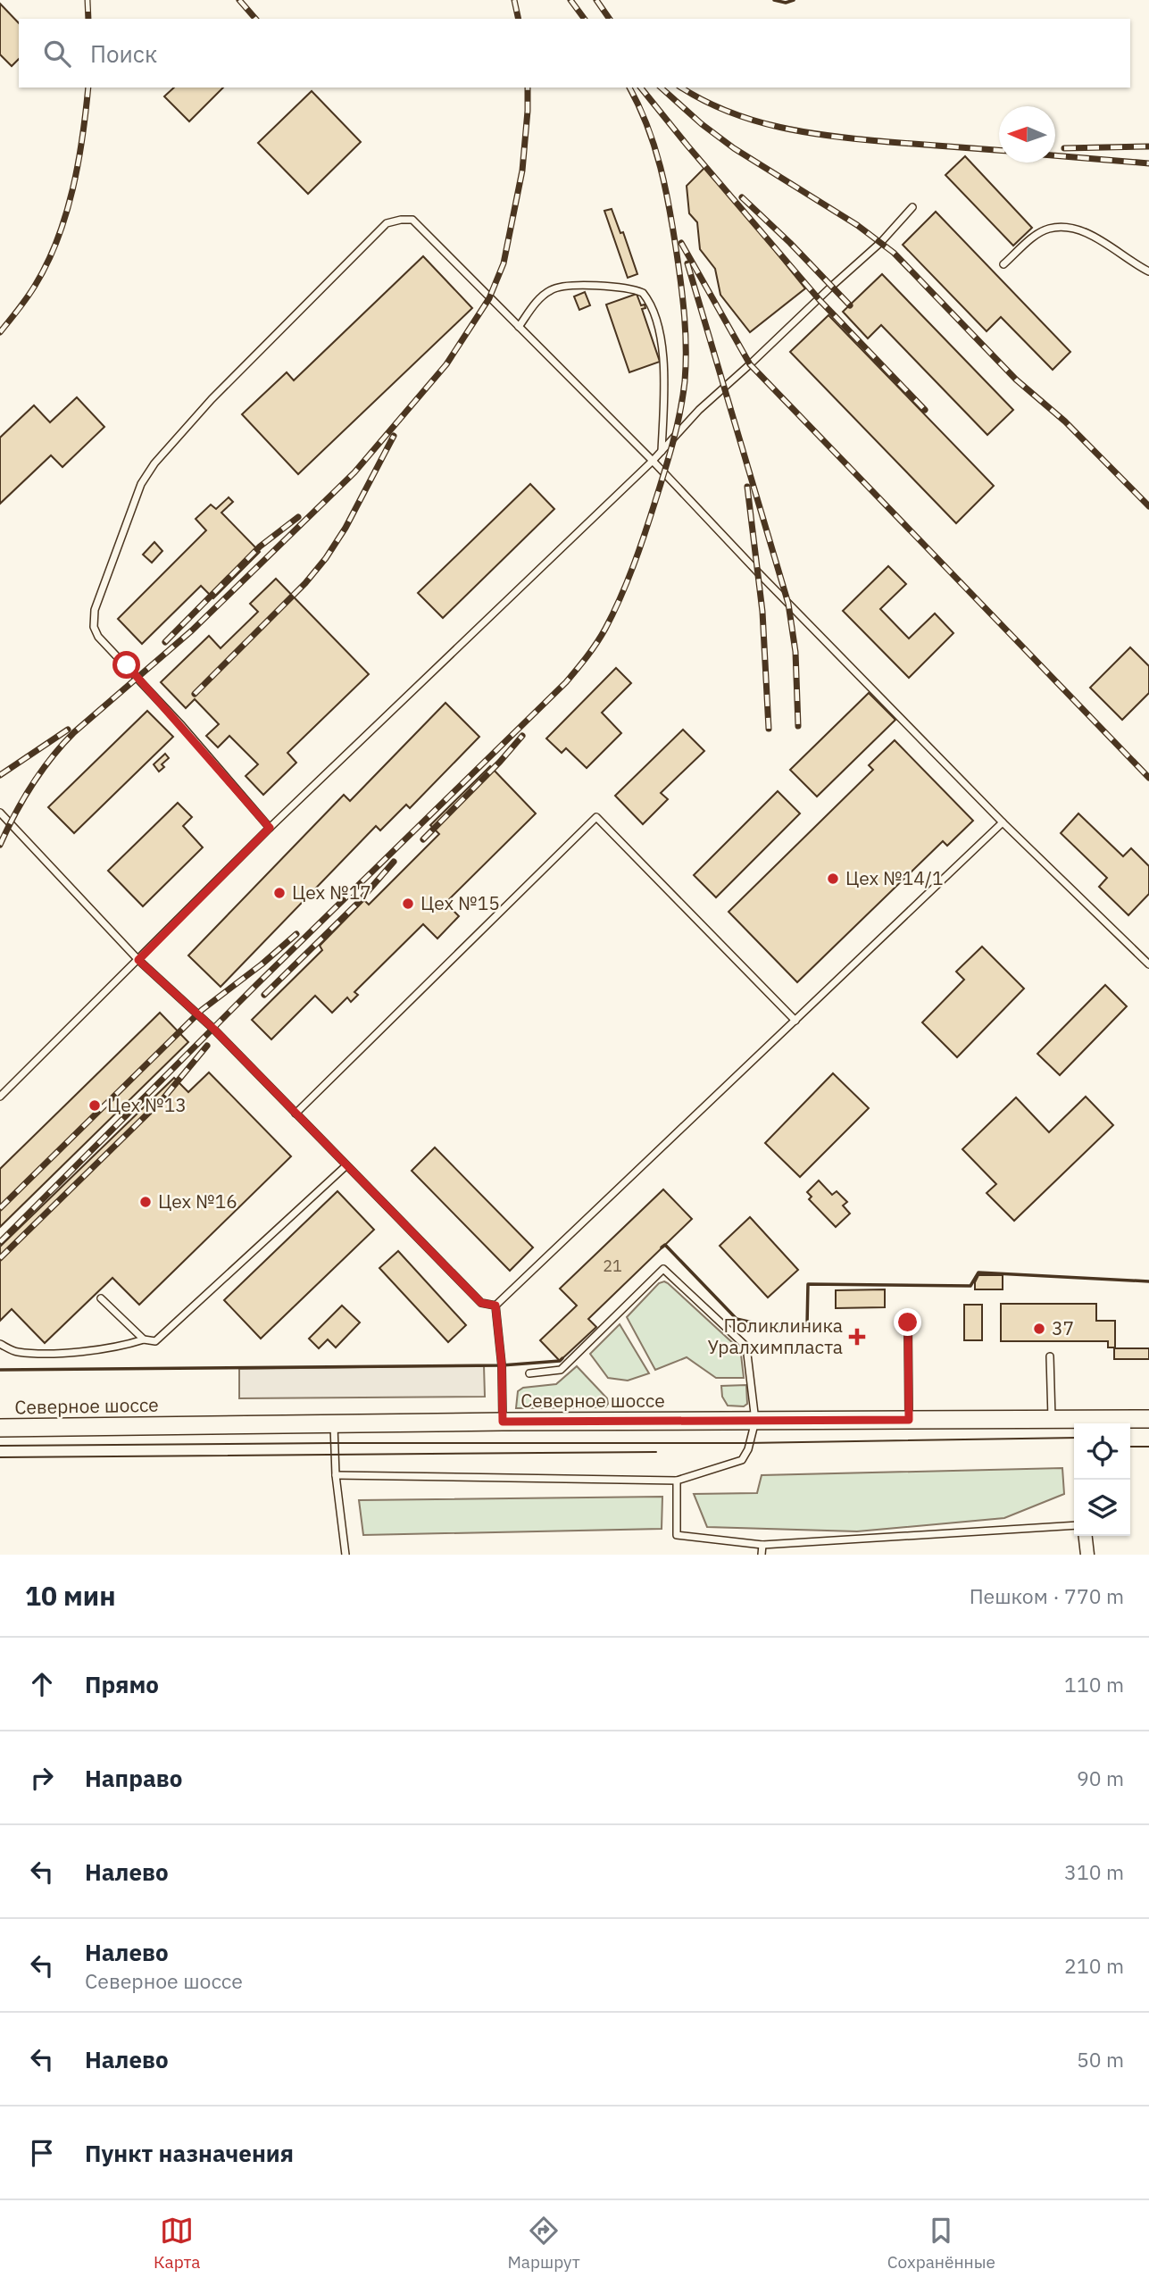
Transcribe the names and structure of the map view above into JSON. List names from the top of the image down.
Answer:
{
  "streets": {
    "main road": ["Северное шоссе"]
  },
  "places": {
    "other": [
      "Цех №14/1",
      "Цех №17",
      "Цех №15",
      "Цех №13",
      "Цех №16",
      "37"
    ],
    "health": ["Поликлиника Уралхимпласта"]
  },
  "house_numbers": ["21"],
  "north": "left",
  "page": {
    "search": "Поиск",
    "heading": ["10 мин", "Пешком · 770 m"],
    "list": [
      ["Прямо", "110 m"],
      ["Направо", "90 m"],
      ["Налево", "310 m"],
      ["Налево", "Северное шоссе", "210 m"],
      ["Налево", "50 m"],
      "Пункт назначения"
    ],
    "nav": ["Карта", "Маршрут", "Сохранённые"]
  }
}
